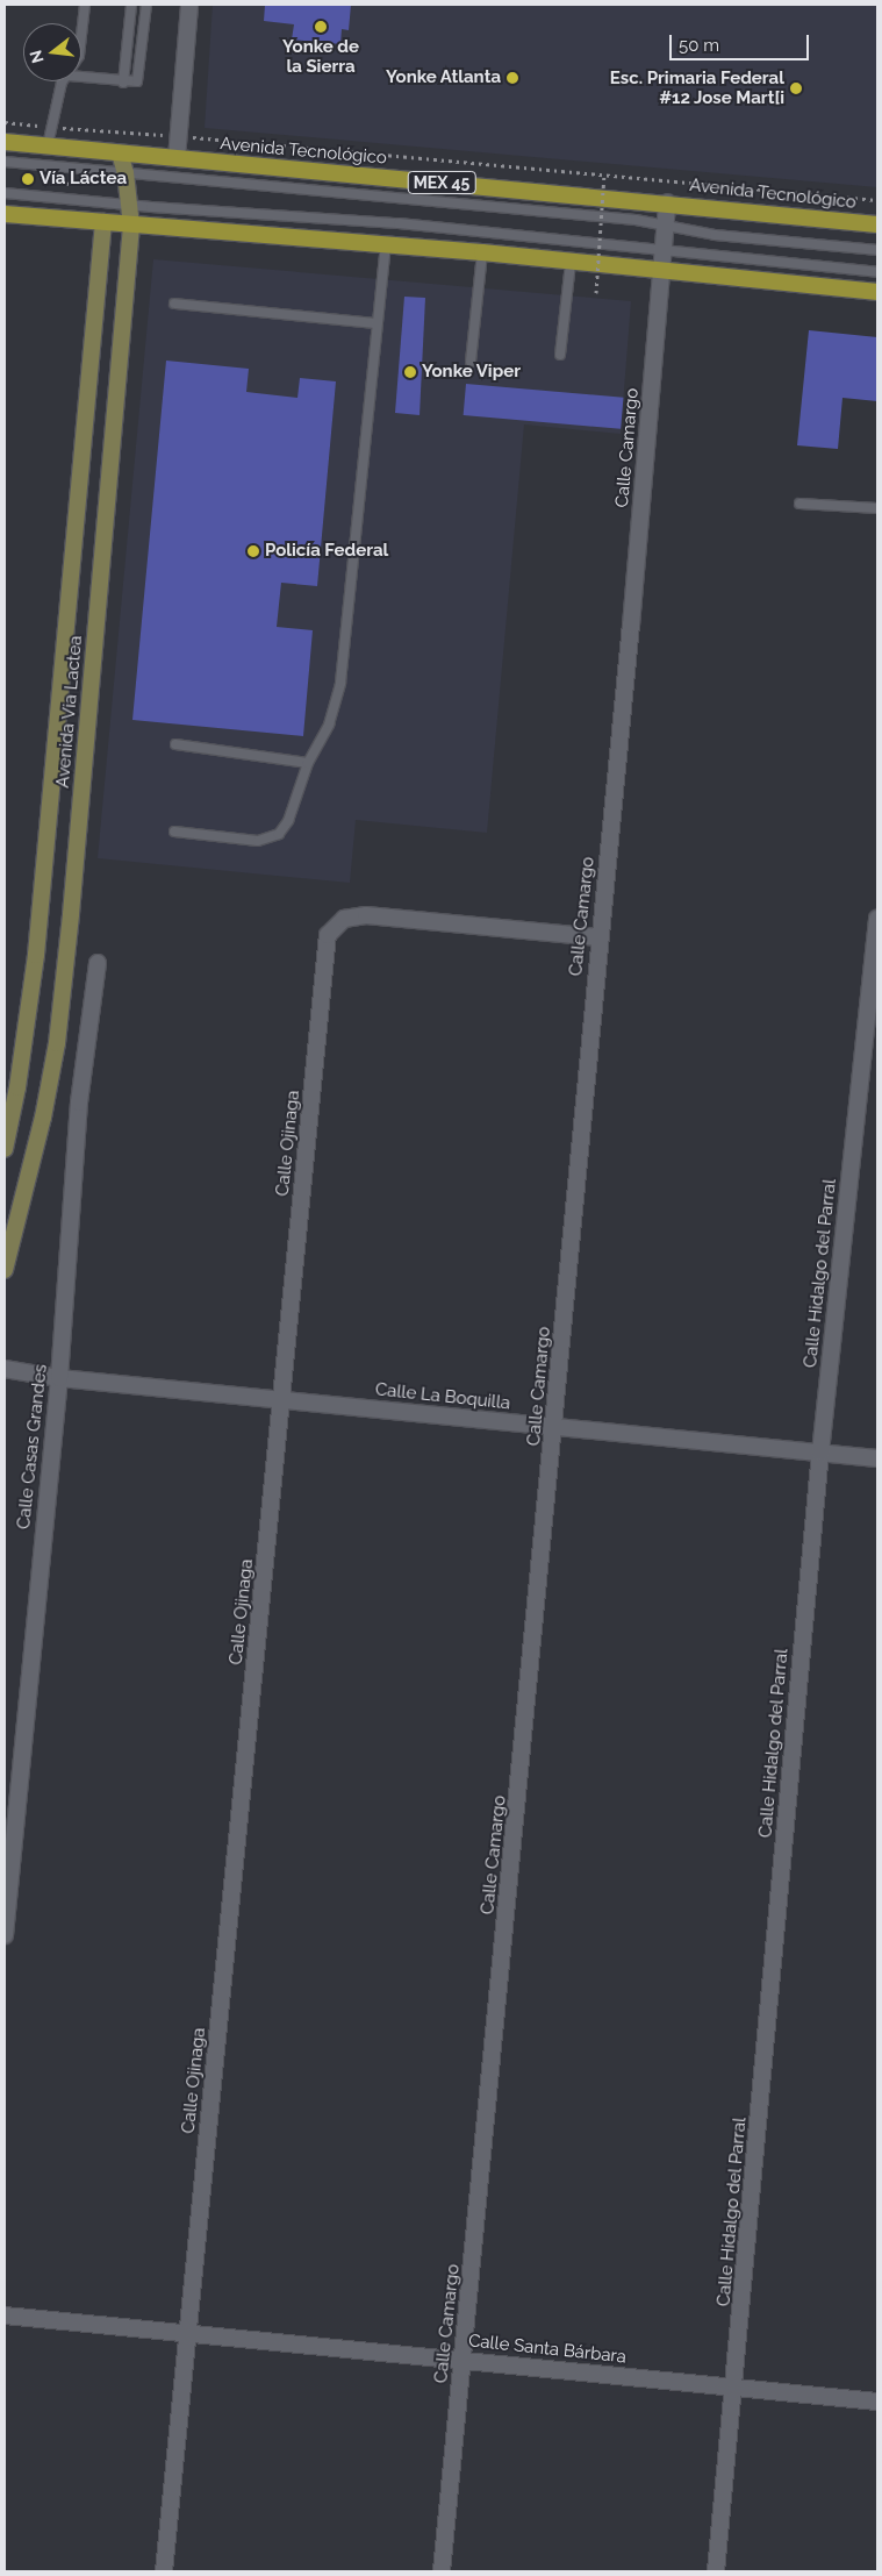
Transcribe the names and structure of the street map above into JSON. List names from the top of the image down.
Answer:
{
  "streets": {
    "main road": ["Avenida Tecnológico", "MEX 45", "Avenida Via Lactea"],
    "street": [
      "Calle Camargo",
      "Calle Ojinaga",
      "Calle Hidalgo del Parral",
      "Calle La Boquilla",
      "Calle Casas Grandes",
      "Calle Santa Bárbara"
    ]
  },
  "crossings": [
    ["Avenida Tecnológico", "Calle Camargo"],
    ["Avenida Tecnológico", "Avenida Via Lactea"],
    ["Calle Camargo", "Calle Ojinaga"],
    ["Calle Camargo", "Calle La Boquilla"],
    ["Calle Camargo", "Calle Santa Bárbara"],
    ["Calle Ojinaga", "Calle La Boquilla"],
    ["Calle Ojinaga", "Calle Santa Bárbara"],
    ["Calle Hidalgo del Parral", "Calle La Boquilla"],
    ["Calle Hidalgo del Parral", "Calle Santa Bárbara"],
    ["Calle La Boquilla", "Calle Casas Grandes"]
  ],
  "places": [
    "Yonke de la Sierra",
    "Yonke Atlanta",
    "Esc. Primaria Federal #12 Jose Mart[i",
    "Vía Láctea",
    "Yonke Viper",
    "Policía Federal"
  ],
  "scale_bar": "50 m",
  "north": "left"
}
